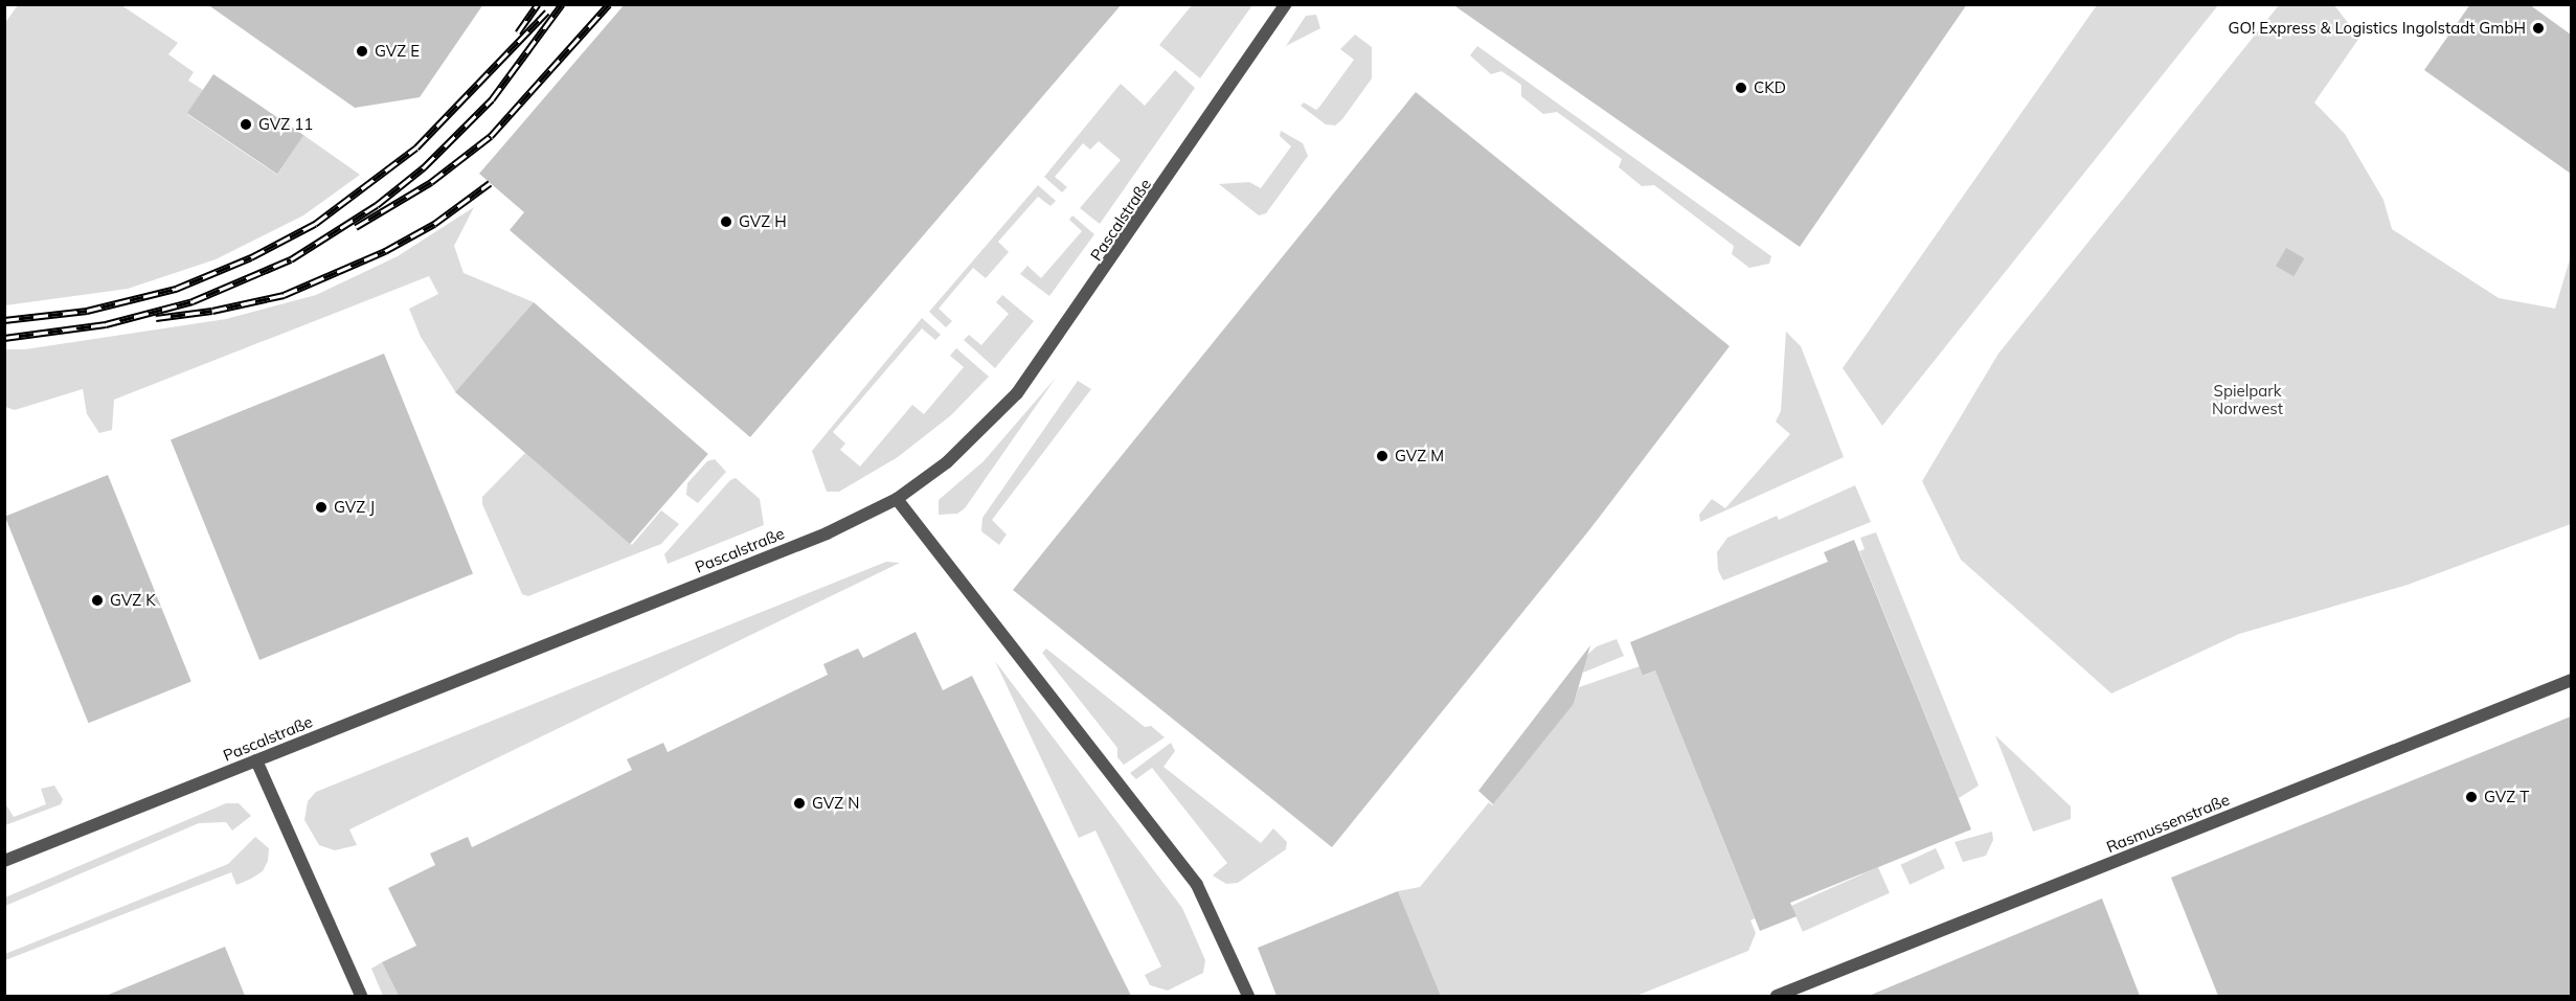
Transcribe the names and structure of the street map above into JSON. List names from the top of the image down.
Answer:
{
  "streets": {
    "street": ["Pascalstraße", "Rasmussenstraße"]
  },
  "parks": ["Spielpark Nordwest"],
  "places": [
    "GO! Express & Logistics Ingolstadt GmbH",
    "GVZ E",
    "CKD",
    "GVZ 11",
    "GVZ H",
    "GVZ M",
    "GVZ J",
    "GVZ K",
    "GVZ T",
    "GVZ N"
  ]
}
